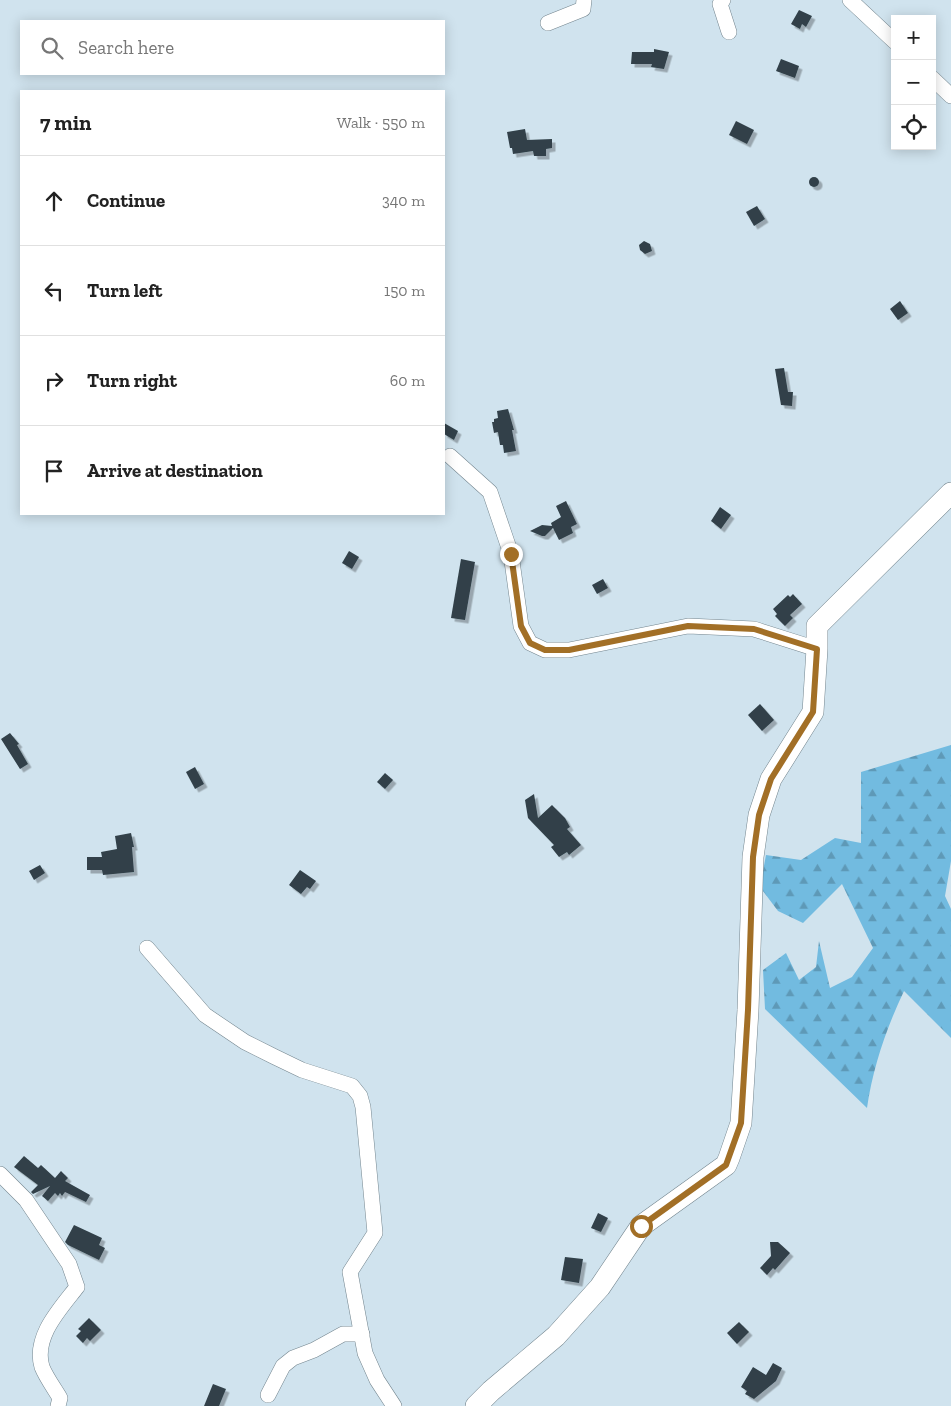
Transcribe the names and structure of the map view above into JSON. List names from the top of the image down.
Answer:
{
  "page": {
    "map_buttons": ["+", "−"],
    "search": "Search here",
    "heading": ["7 min", "Walk · 550 m"],
    "list": [
      ["Continue", "340 m"],
      ["Turn left", "150 m"],
      ["Turn right", "60 m"],
      "Arrive at destination"
    ]
  }
}
